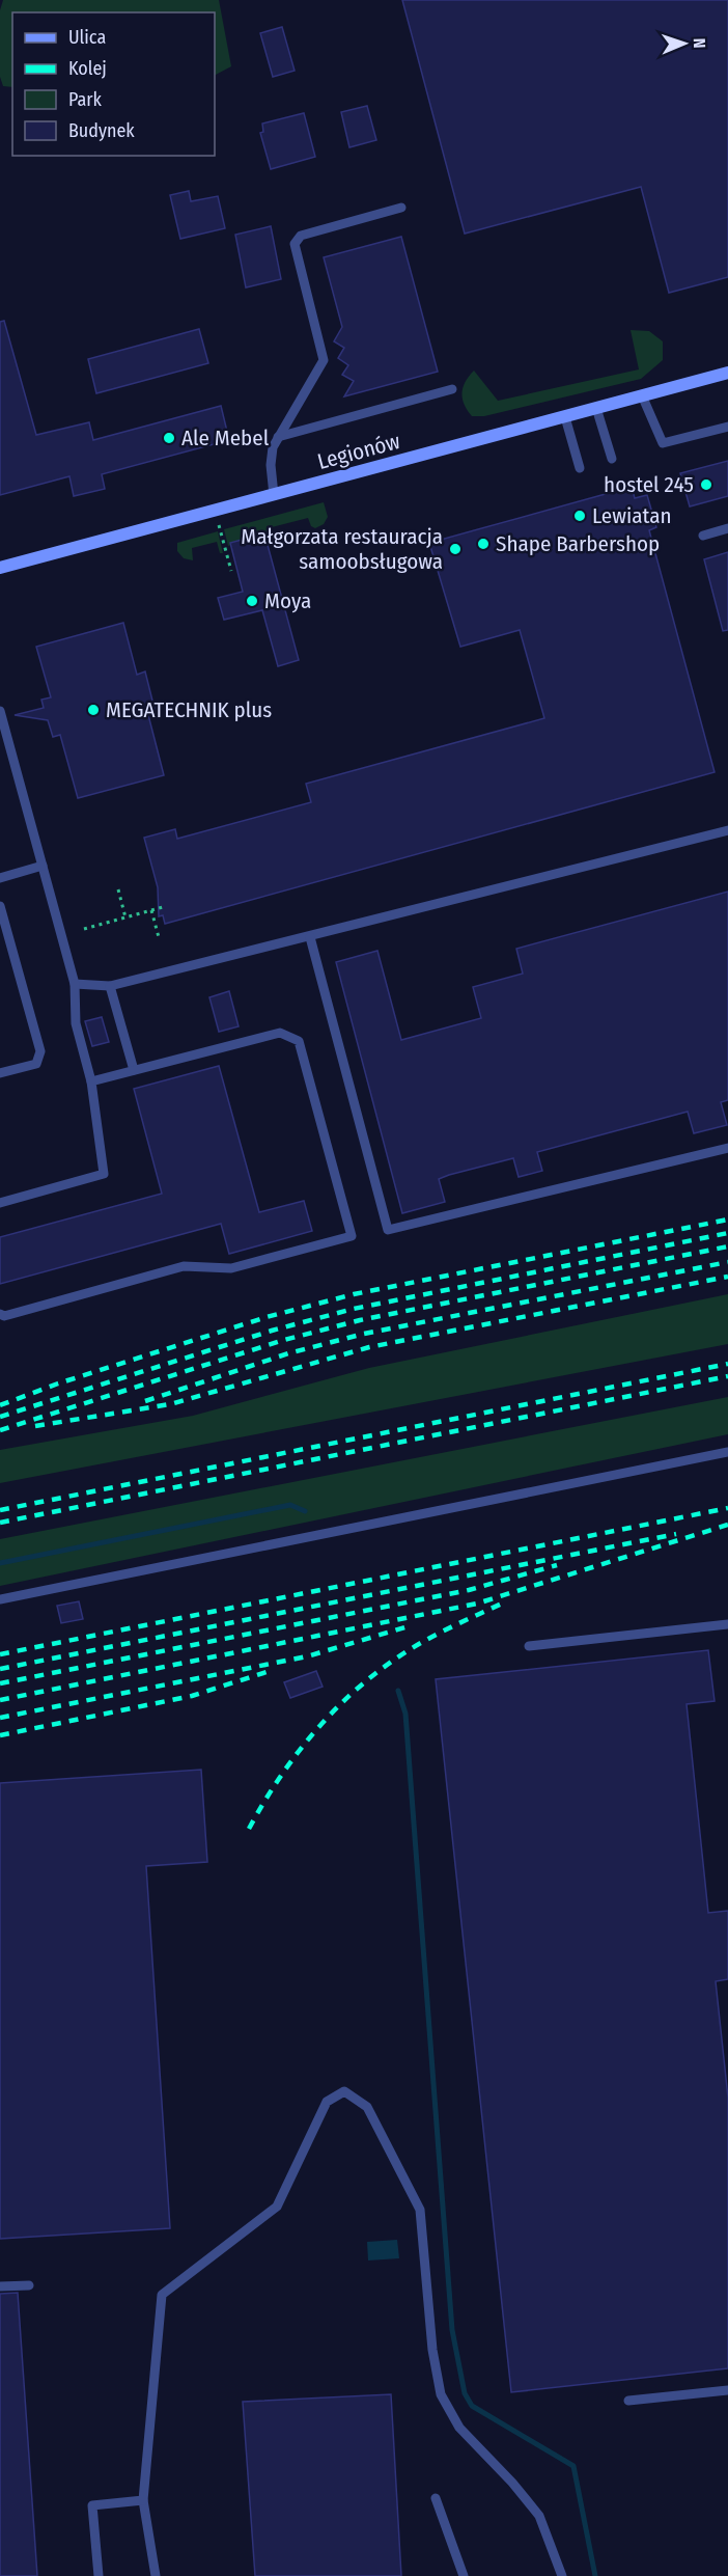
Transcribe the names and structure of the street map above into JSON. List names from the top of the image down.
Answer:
{
  "streets": {
    "street": ["Legionów"]
  },
  "places": [
    "Ale Mebel",
    "hostel 245",
    "Lewiatan",
    "Shape Barbershop",
    "Małgorzata restauracja samoobsługowa",
    "Moya",
    "MEGATECHNIK plus"
  ],
  "legend": [
    "Ulica",
    "Kolej",
    "Park",
    "Budynek"
  ],
  "north": "right"
}
